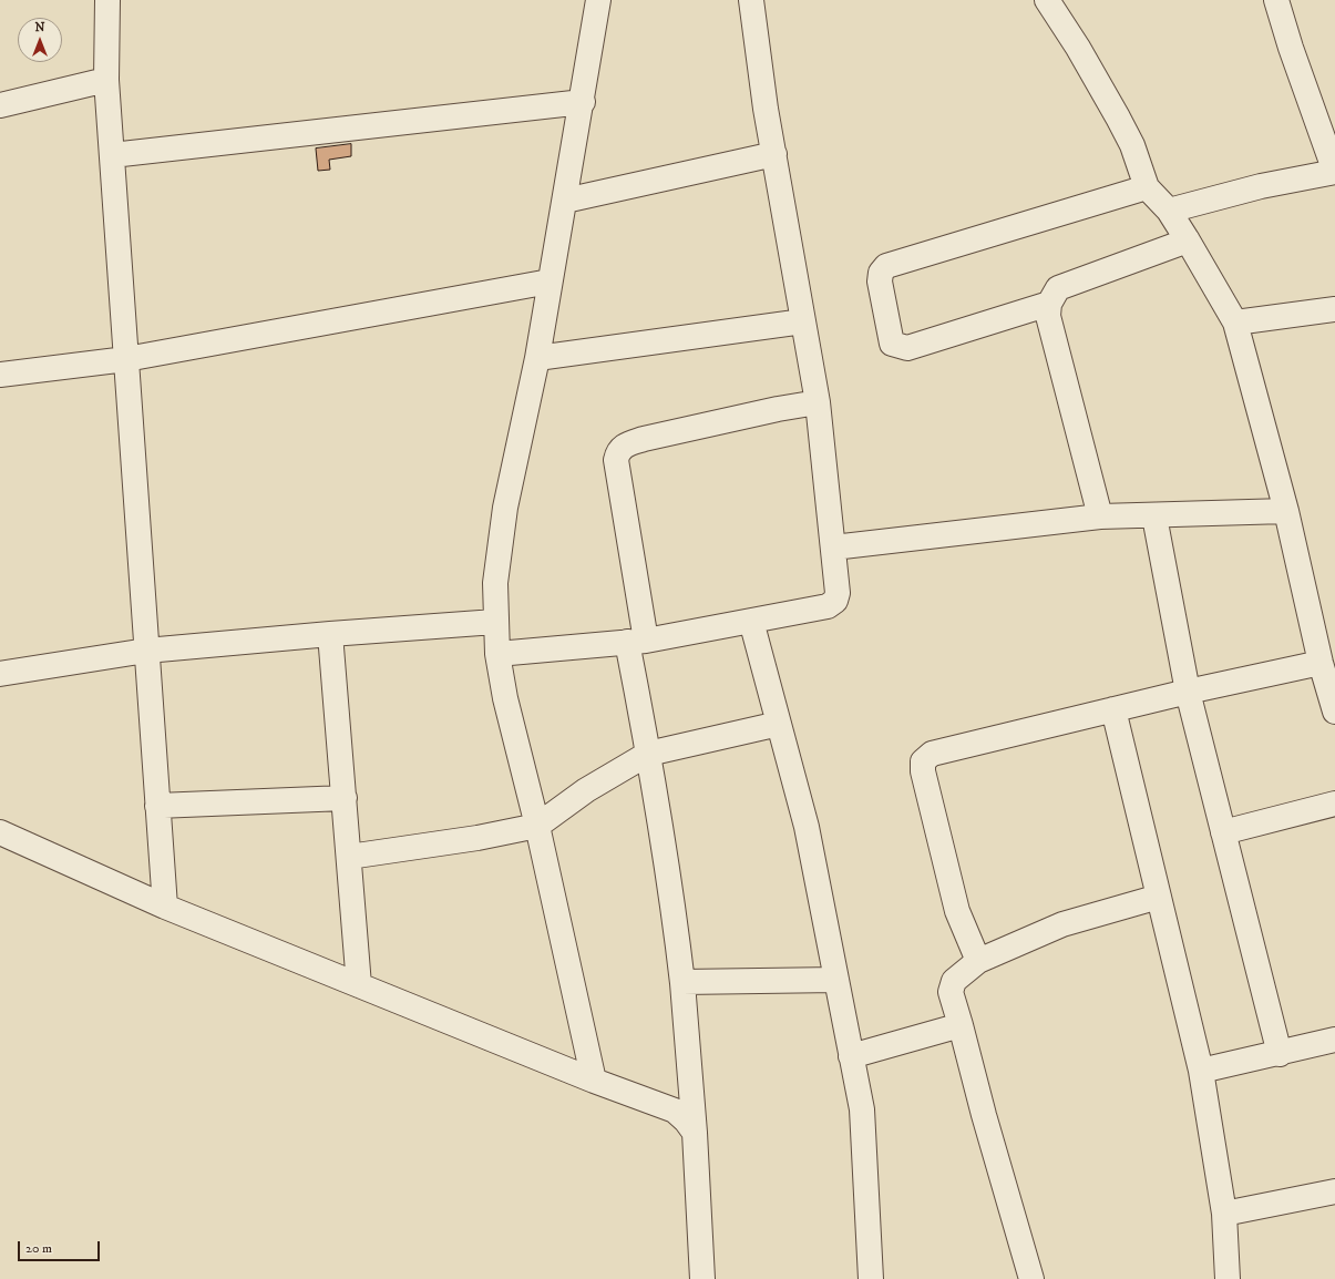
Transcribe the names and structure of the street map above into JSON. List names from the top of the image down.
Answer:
{
  "scale_bar": "20 m",
  "north": "top"
}
